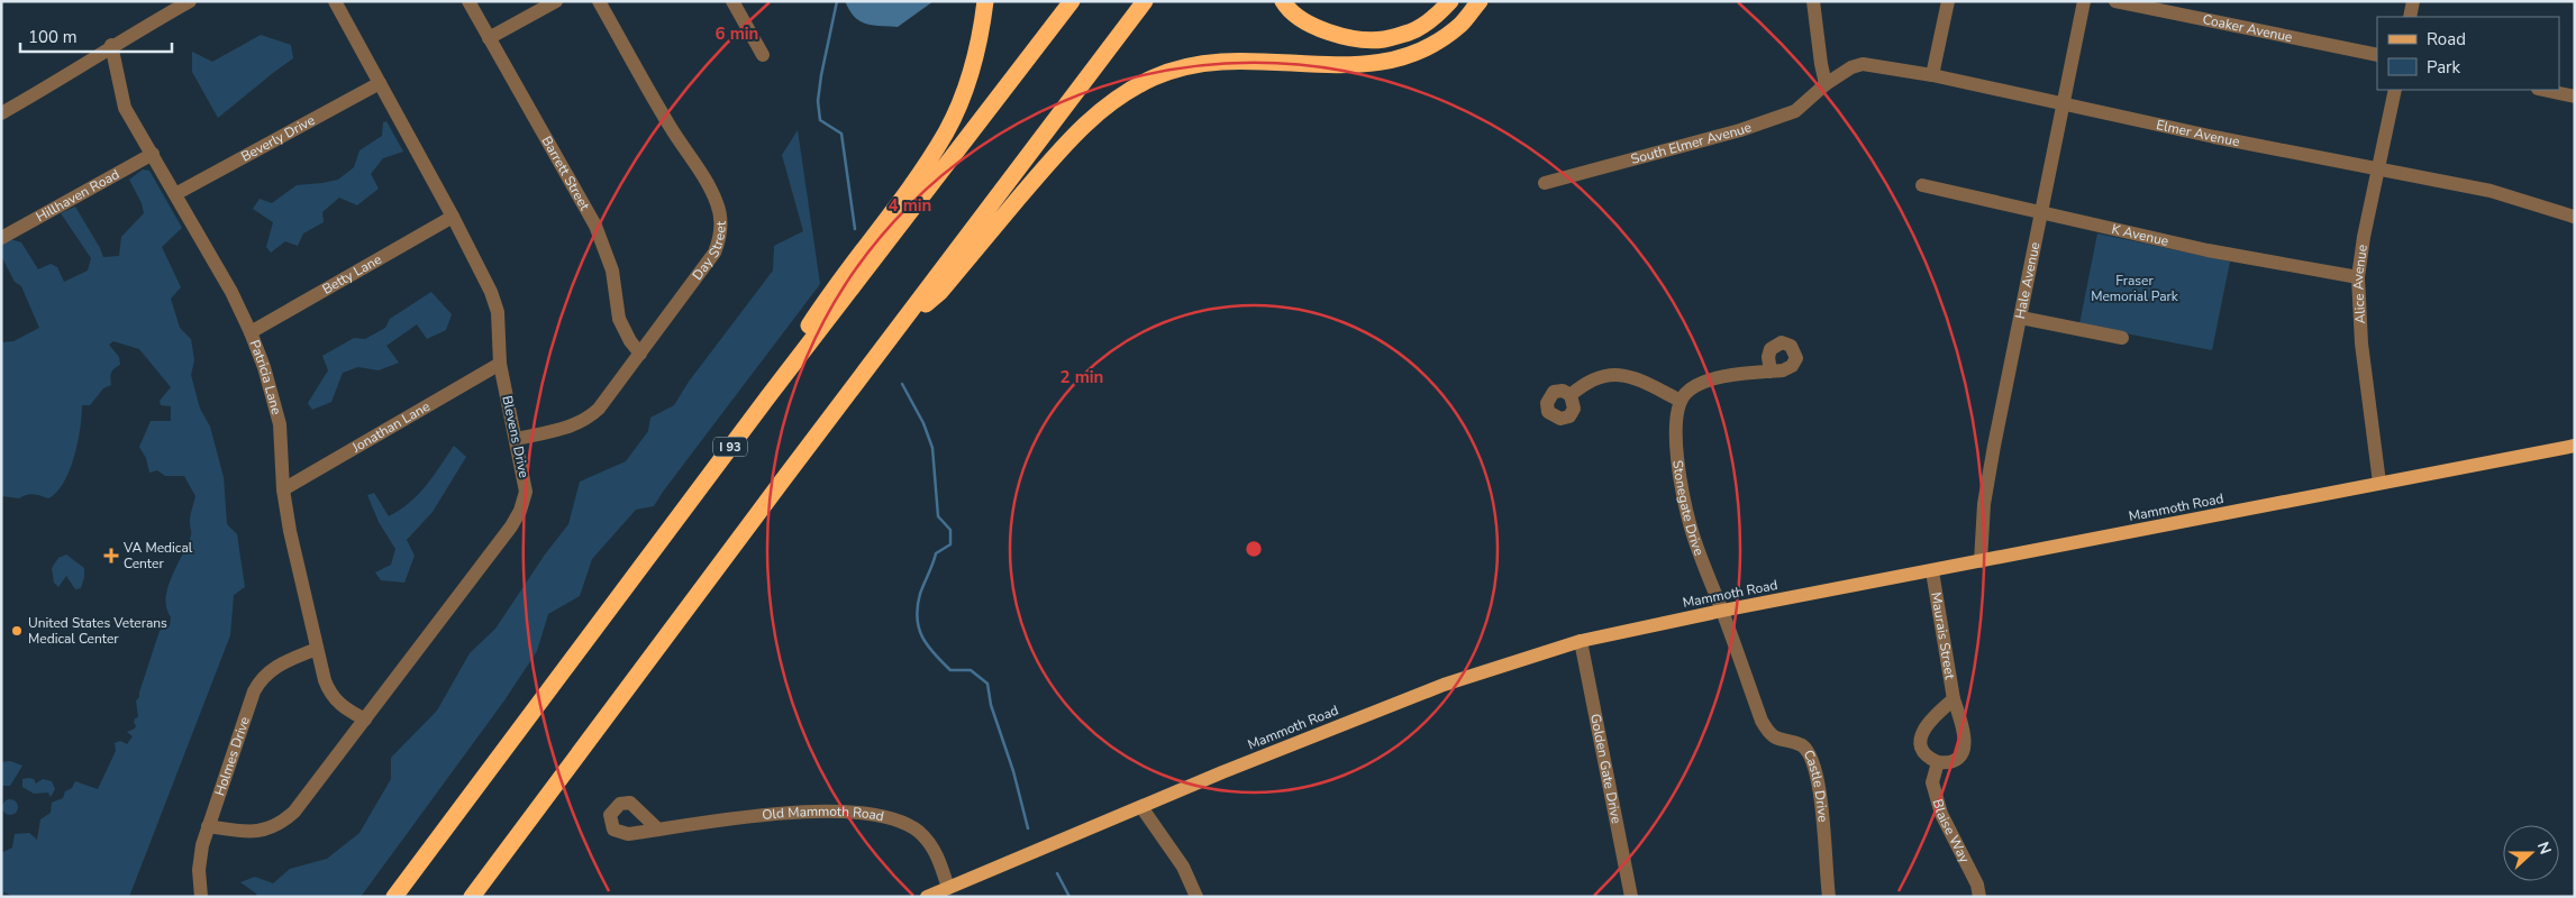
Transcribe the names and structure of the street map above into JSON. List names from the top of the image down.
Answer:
{
  "streets": {
    "highway": ["I 93"],
    "main road": ["Mammoth Road"],
    "street": [
      "Coaker Avenue",
      "Elmer Avenue",
      "Beverly Drive",
      "South Elmer Avenue",
      "Barrett Street",
      "Hillhaven Road",
      "K Avenue",
      "Day Street",
      "Betty Lane",
      "Hale Avenue",
      "Alice Avenue",
      "Patricia Lane",
      "Jonathan Lane",
      "Blevens Drive",
      "Stonegate Drive",
      "Maurais Street",
      "Holmes Drive",
      "Golden Gate Drive",
      "Castle Drive",
      "Old Mammoth Road",
      "Blaise Way"
    ]
  },
  "crossings": [
    ["Elmer Avenue", "South Elmer Avenue"],
    ["Elmer Avenue", "Hale Avenue"],
    ["Elmer Avenue", "Alice Avenue"],
    ["Beverly Drive", "Patricia Lane"],
    ["Beverly Drive", "Blevens Drive"],
    ["Barrett Street", "Day Street"],
    ["Hillhaven Road", "Patricia Lane"],
    ["K Avenue", "Hale Avenue"],
    ["K Avenue", "Alice Avenue"],
    ["Day Street", "Blevens Drive"],
    ["Betty Lane", "Patricia Lane"],
    ["Betty Lane", "Blevens Drive"],
    ["Hale Avenue", "Mammoth Road"],
    ["Alice Avenue", "Mammoth Road"],
    ["Patricia Lane", "Jonathan Lane"],
    ["Patricia Lane", "Blevens Drive"],
    ["Patricia Lane", "Holmes Drive"],
    ["Jonathan Lane", "Blevens Drive"],
    ["Blevens Drive", "Holmes Drive"],
    ["Stonegate Drive", "Mammoth Road"],
    ["Stonegate Drive", "Castle Drive"],
    ["Mammoth Road", "Maurais Street"],
    ["Mammoth Road", "Golden Gate Drive"],
    ["Mammoth Road", "Castle Drive"],
    ["Mammoth Road", "Old Mammoth Road"],
    ["Maurais Street", "Blaise Way"]
  ],
  "parks": ["Fraser Memorial Park"],
  "places": {
    "health": ["VA Medical Center"],
    "other": ["United States Veterans Medical Center"]
  },
  "legend": ["Road", "Park"],
  "scale_bar": "100 m",
  "north": "right",
  "rings": ["6 min", "4 min", "2 min"]
}
